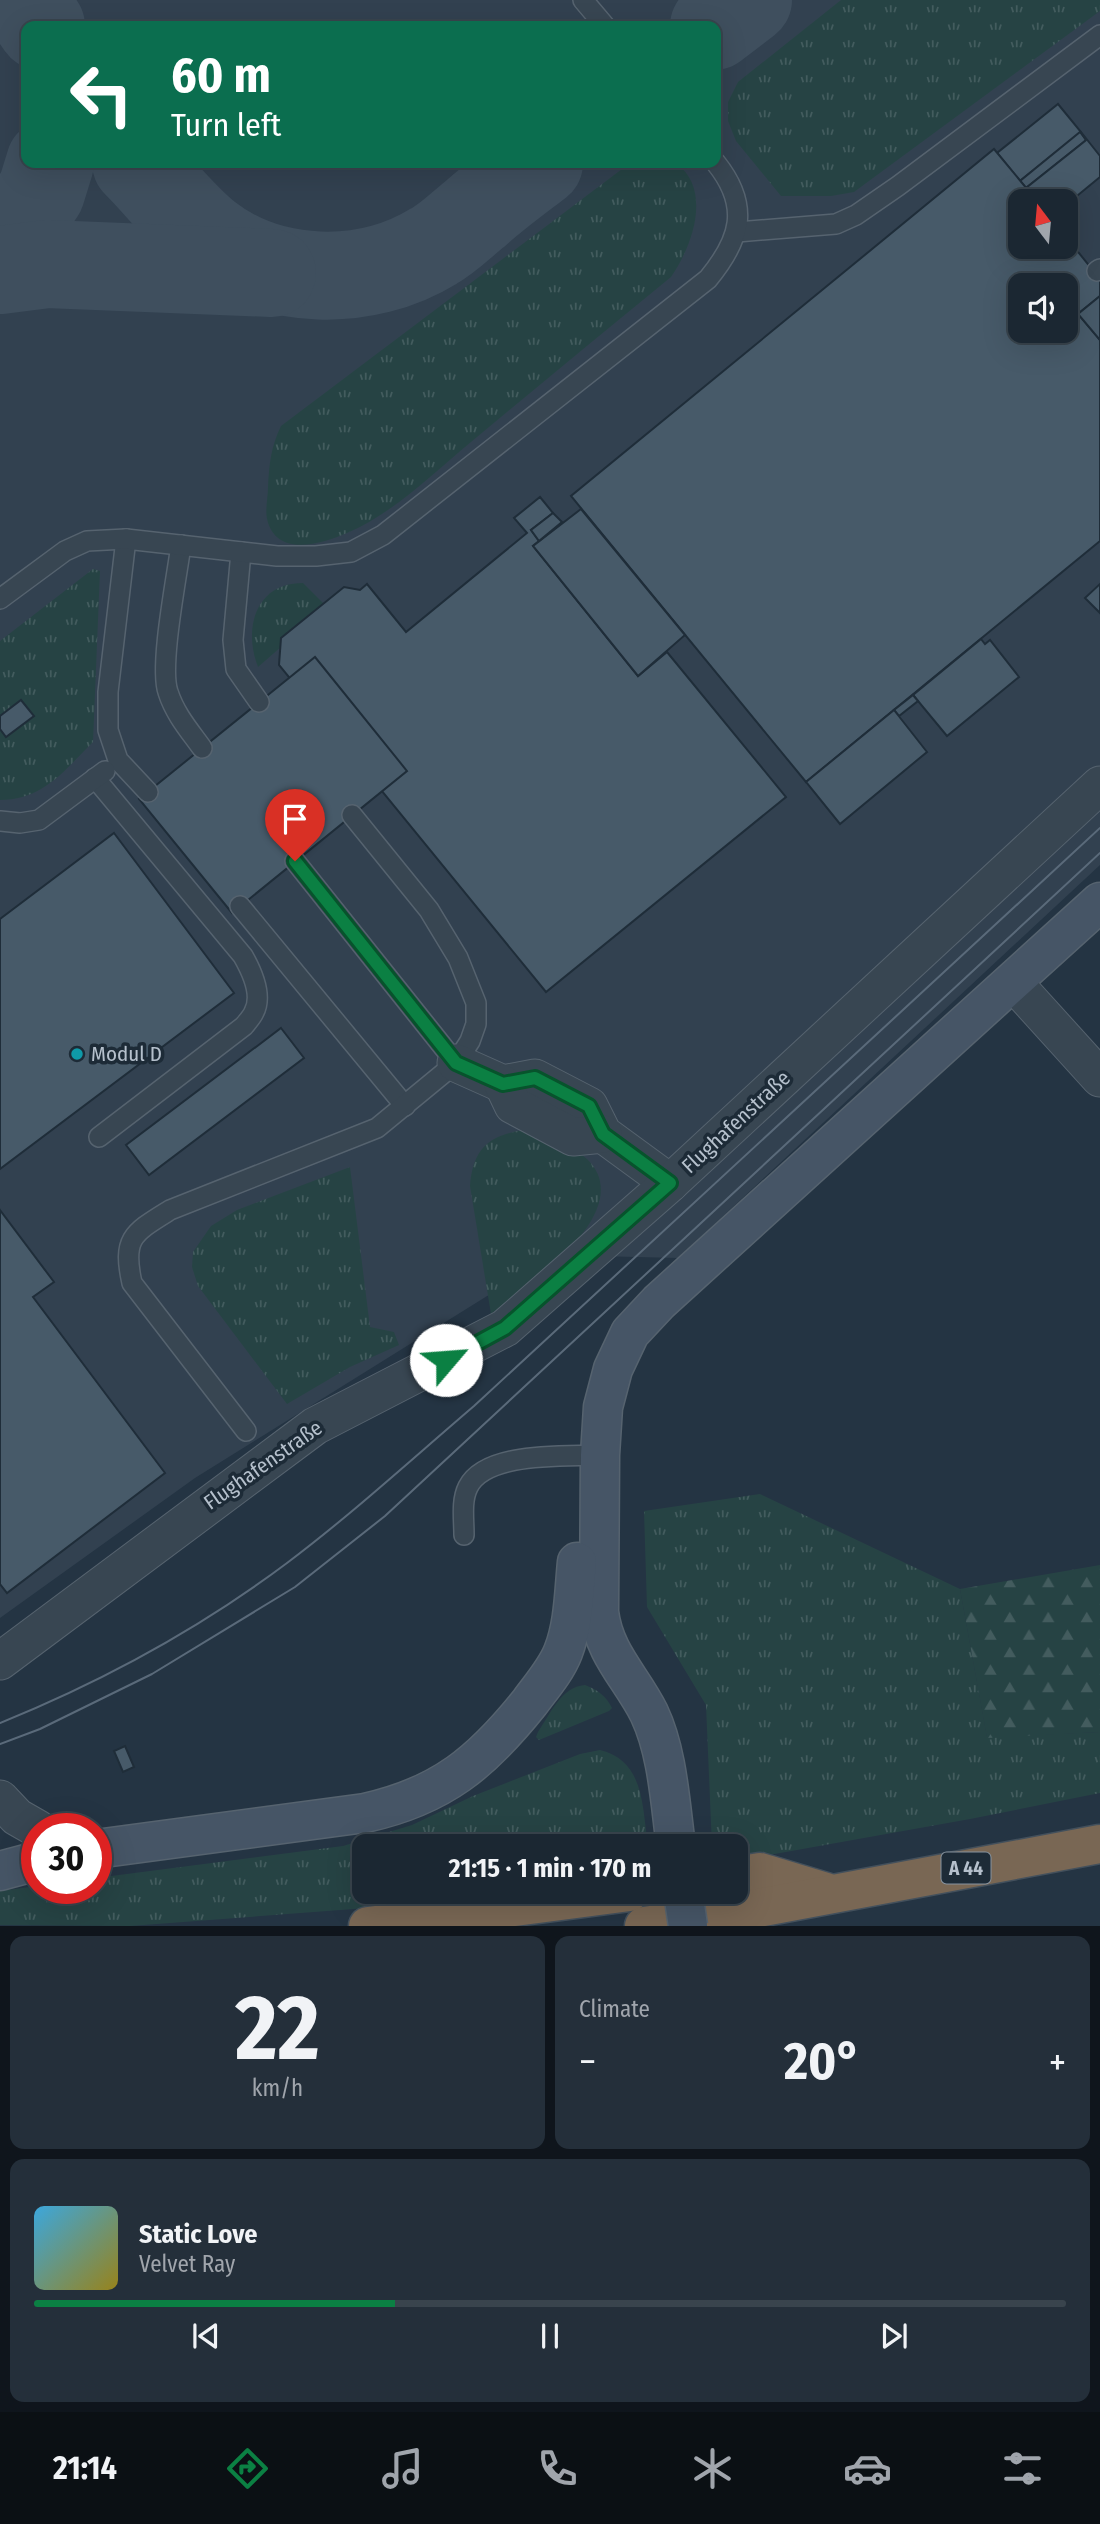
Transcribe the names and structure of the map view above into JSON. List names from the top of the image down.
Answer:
{
  "streets": {
    "highway": ["A 44"],
    "street": ["Flughafenstraße"]
  },
  "places": ["Modul D"],
  "north": "top",
  "page": {
    "turn": ["60 m", "Turn left"],
    "limit": "30",
    "trip": "21:15 · 1 min · 170 m",
    "tile": [
      ["22", "km/h"],
      "Climate"
    ],
    "heat": ["−", "20°", "+"],
    "song": ["Static Love", "Velvet Ray"],
    "tabs": "21:14"
  }
}
